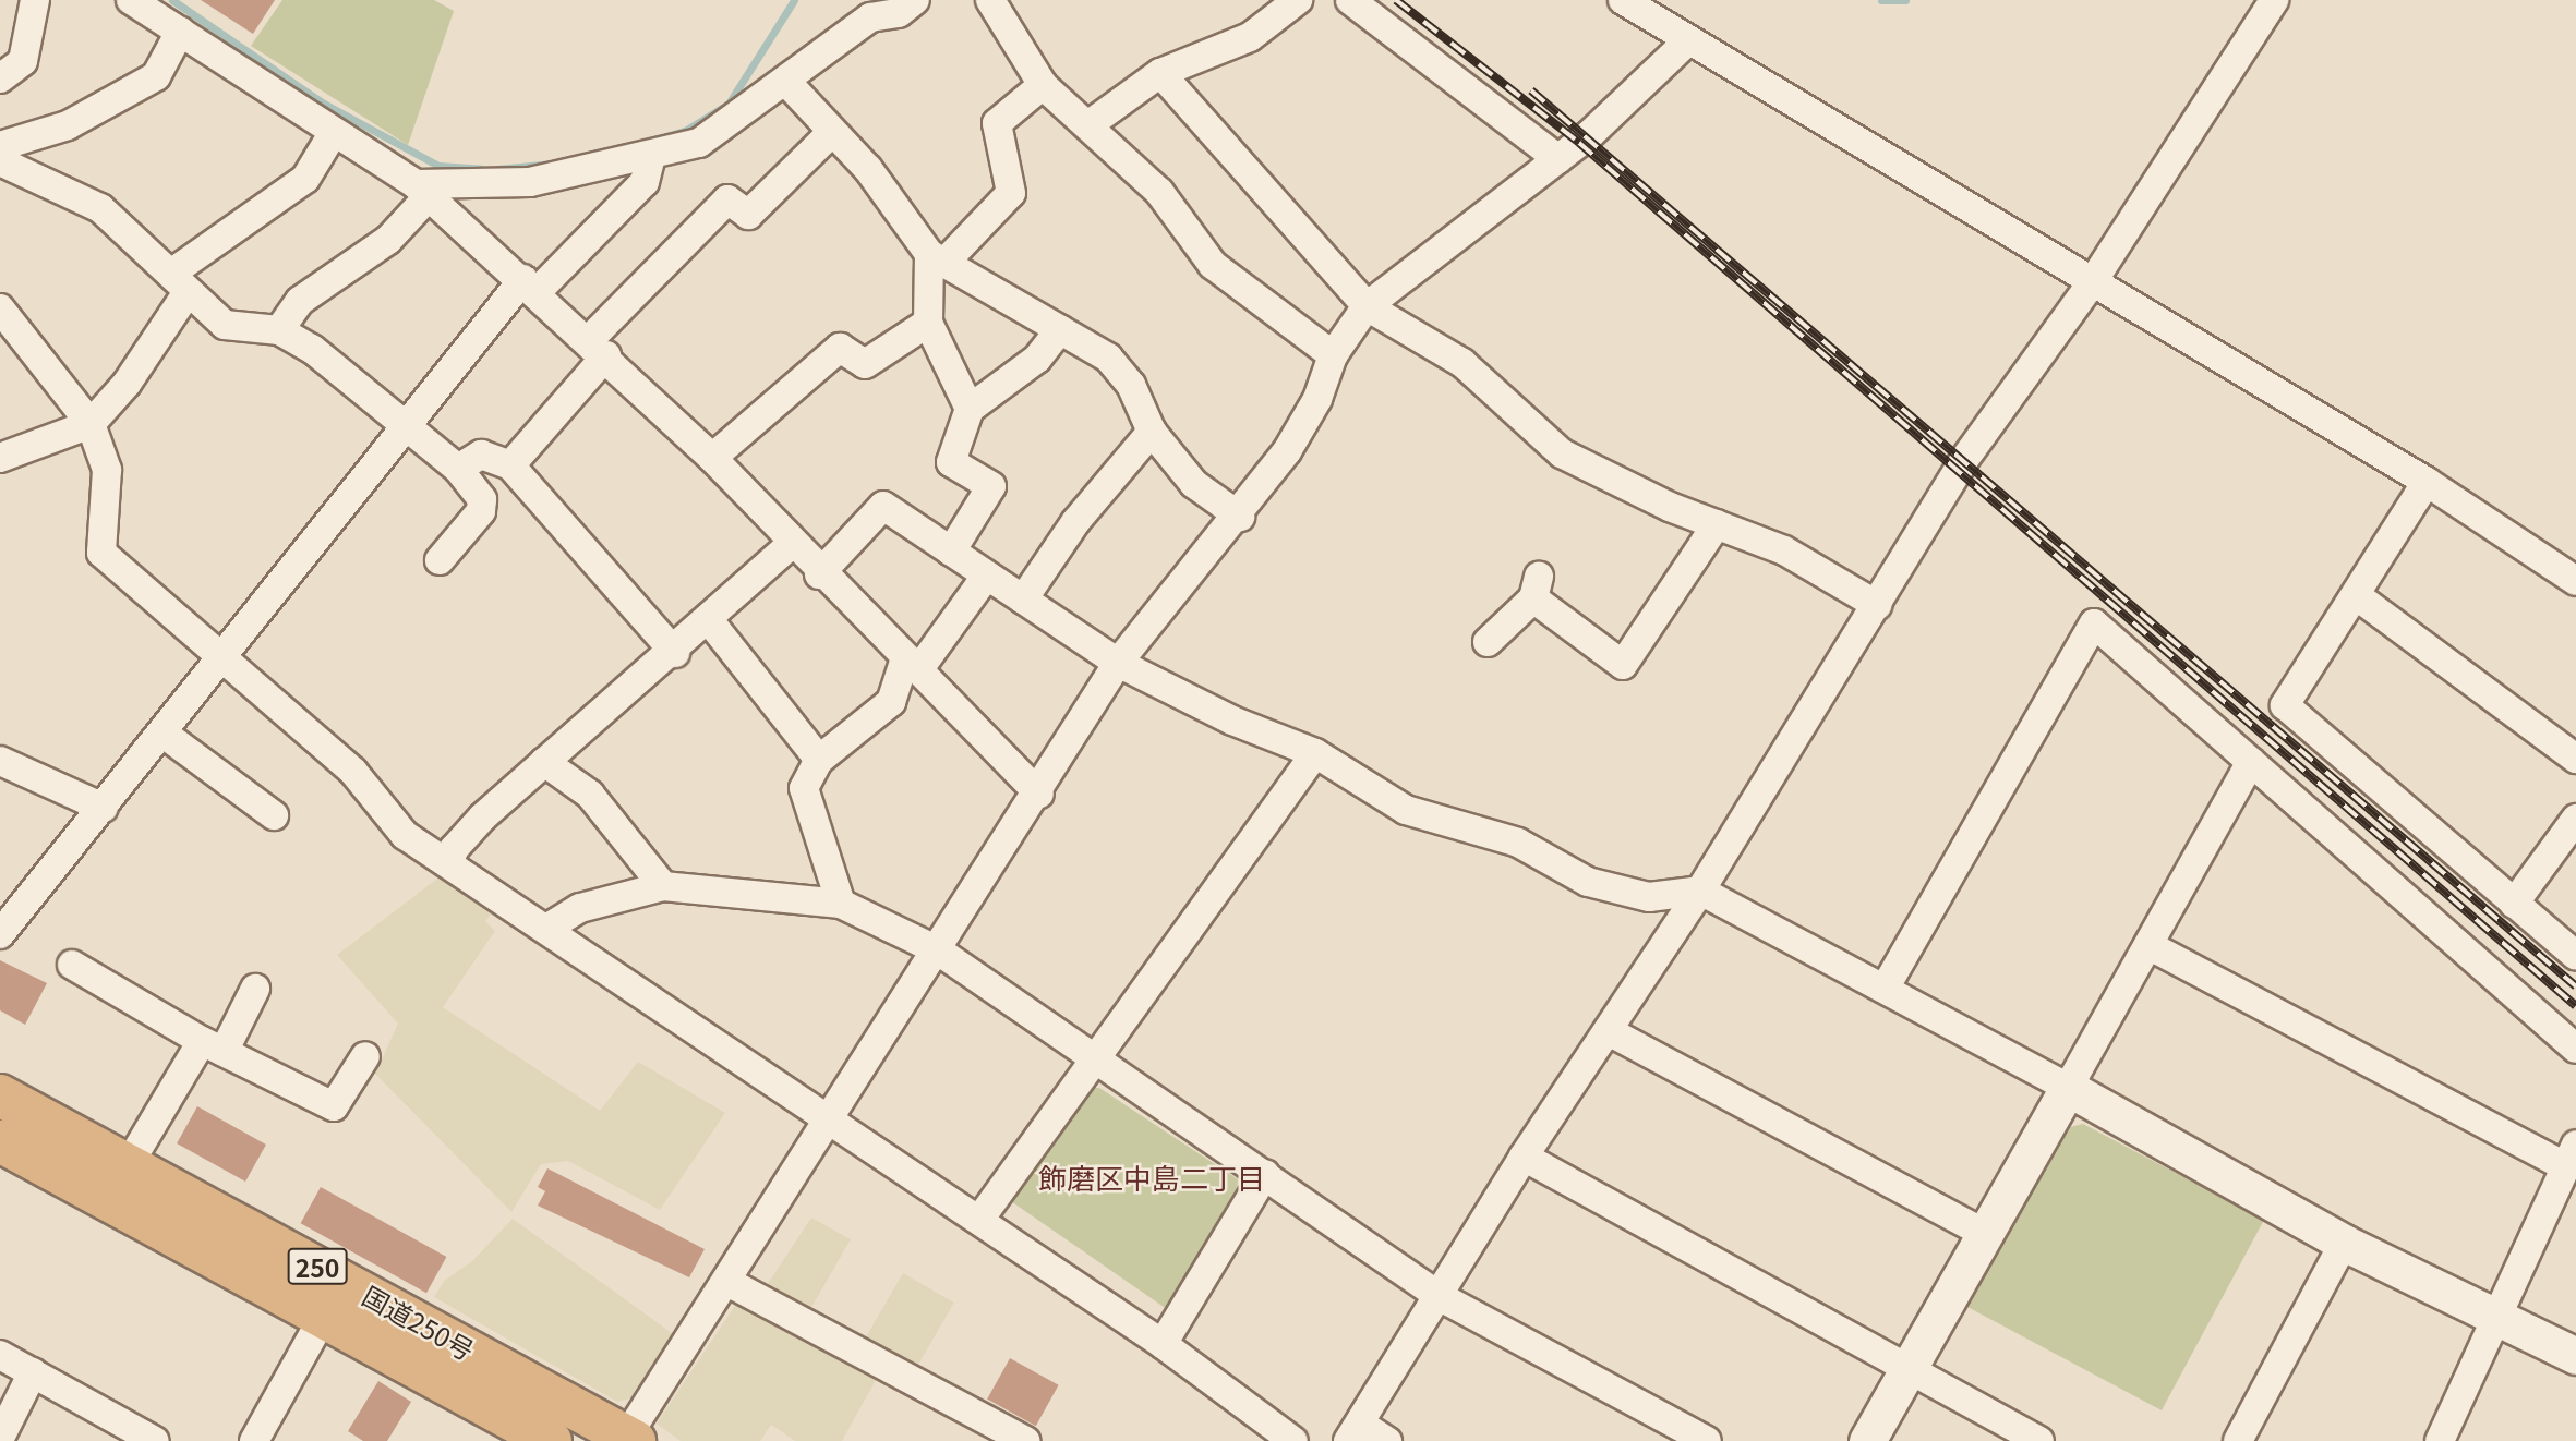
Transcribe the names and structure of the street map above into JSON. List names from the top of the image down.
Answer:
{
  "streets": {
    "highway": ["250", "国道250号"]
  },
  "districts": ["飾磨区中島二丁目"]
}
